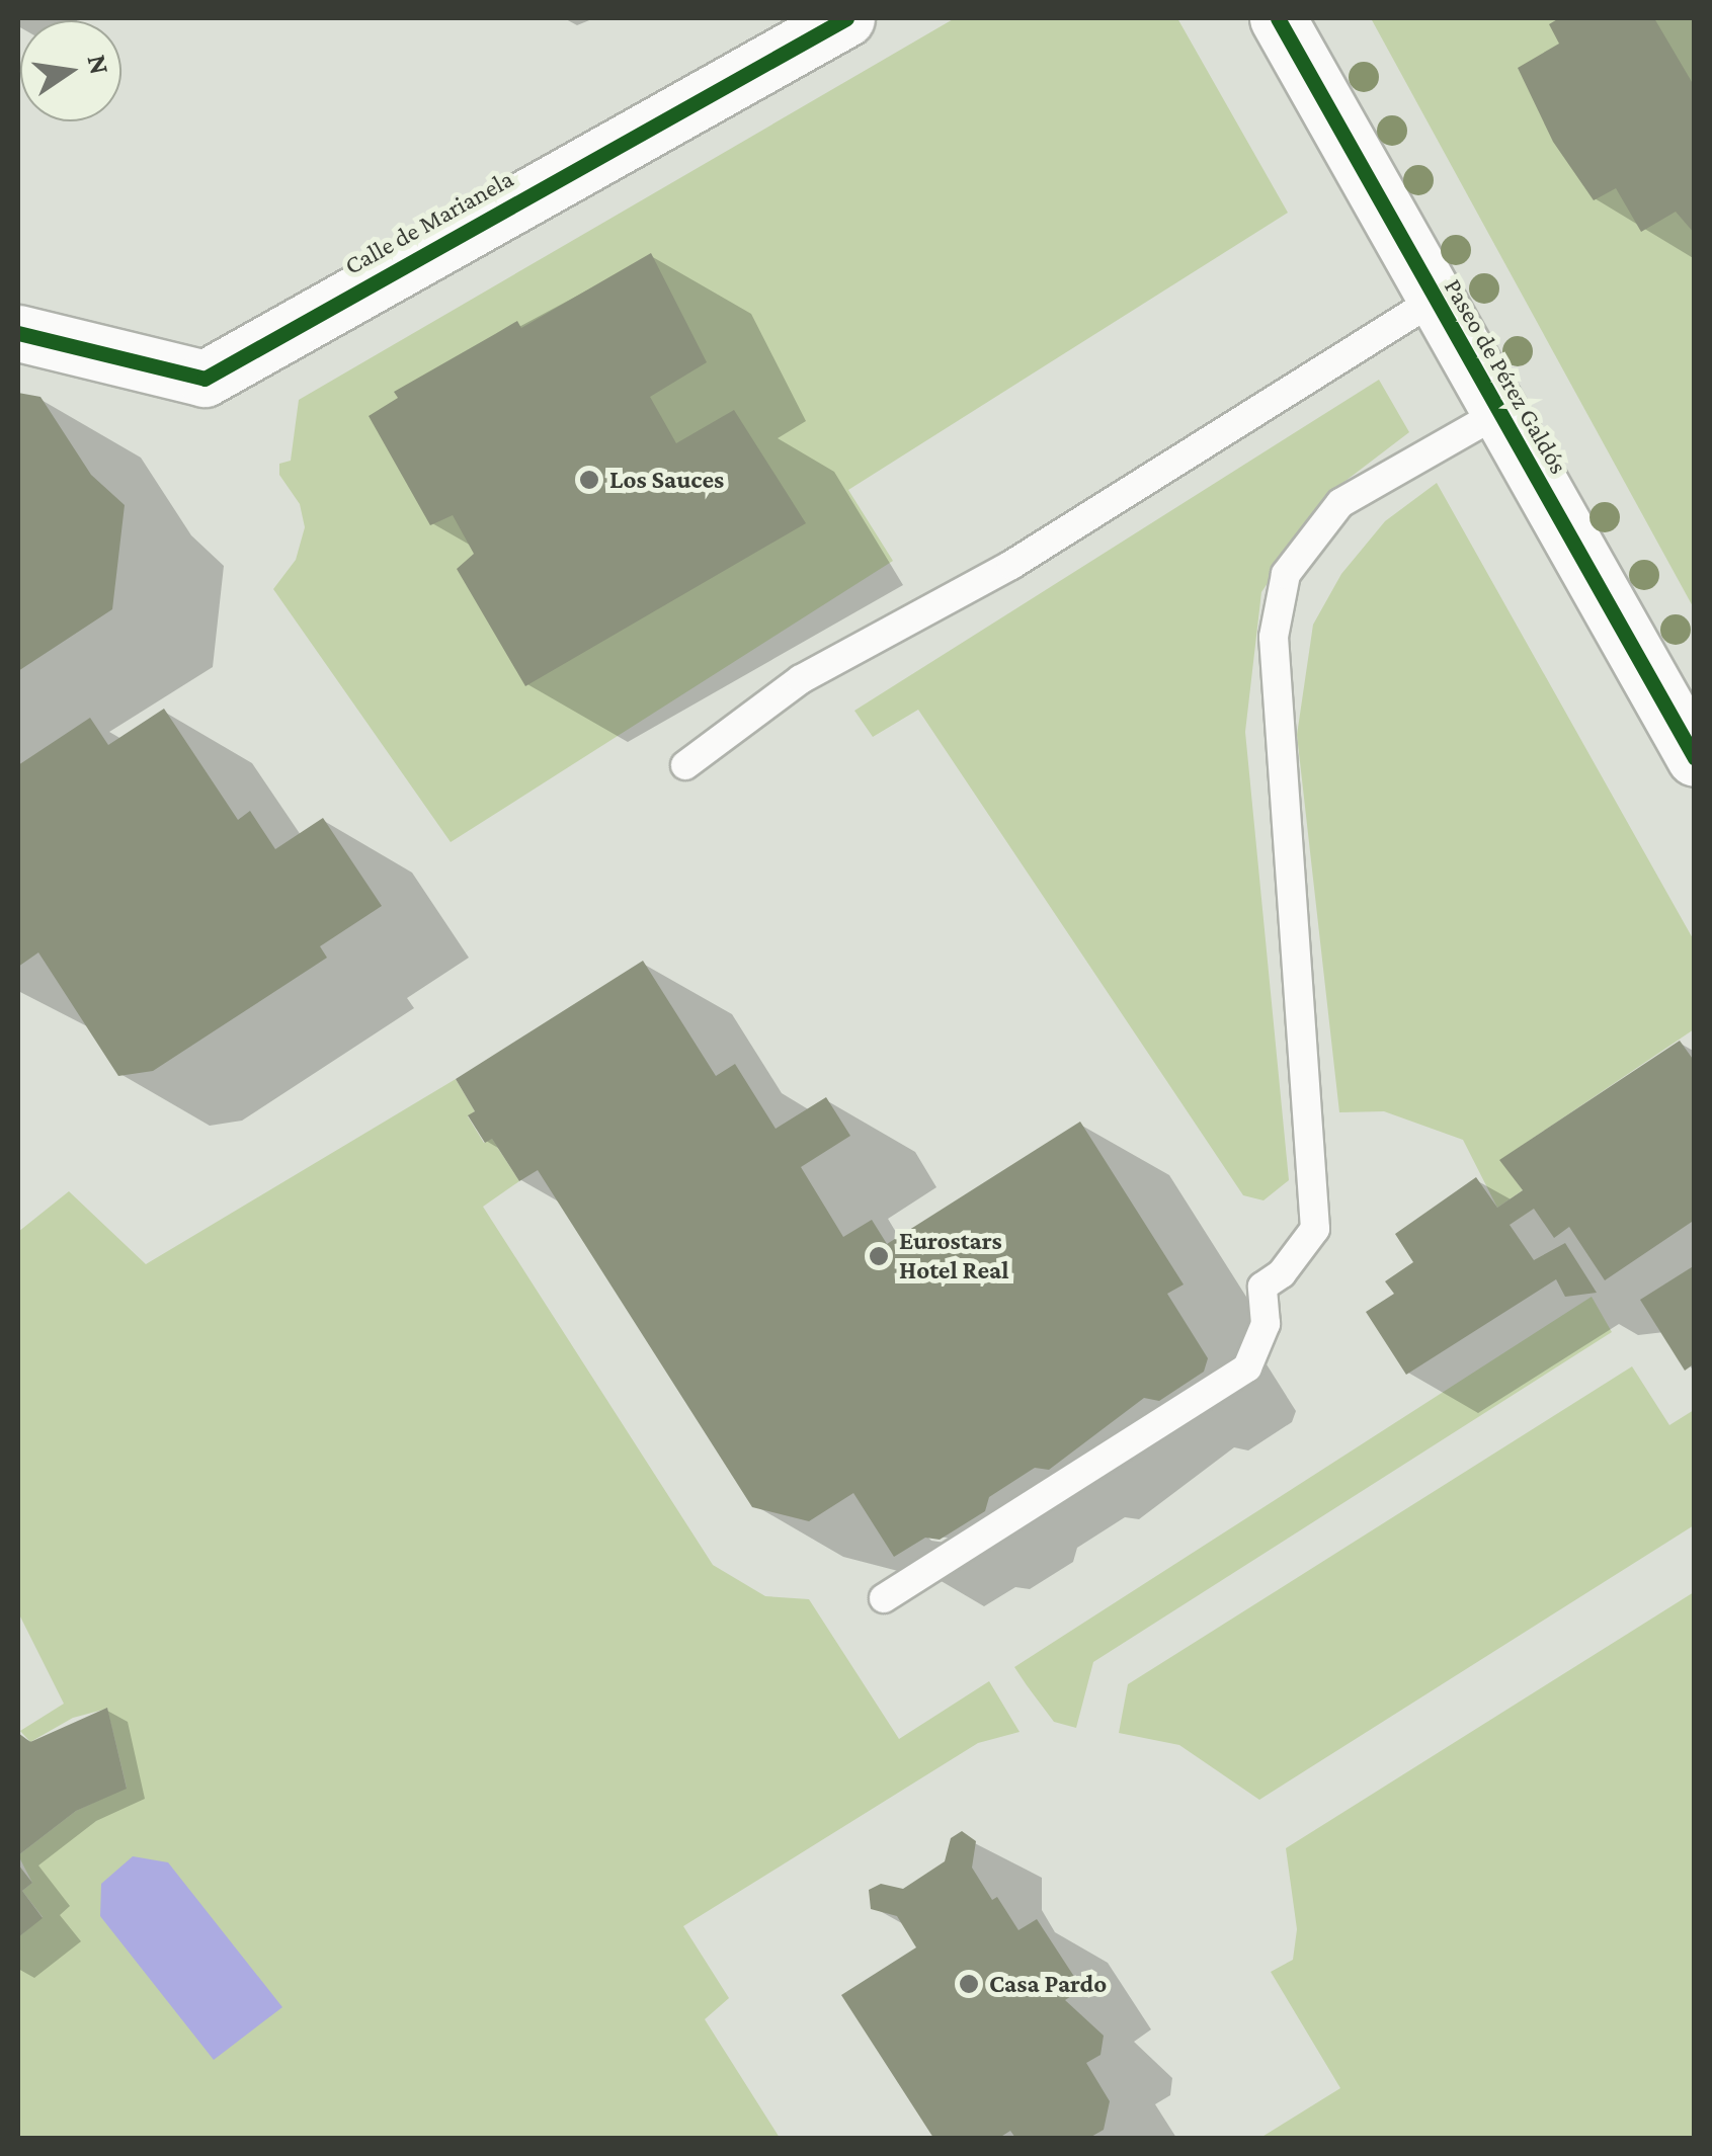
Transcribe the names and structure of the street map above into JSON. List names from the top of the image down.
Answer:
{
  "streets": {
    "street": ["Calle de Marianela", "Paseo de Pérez Galdós"]
  },
  "places": ["Los Sauces", "Eurostars Hotel Real", "Casa Pardo"],
  "north": "right"
}
